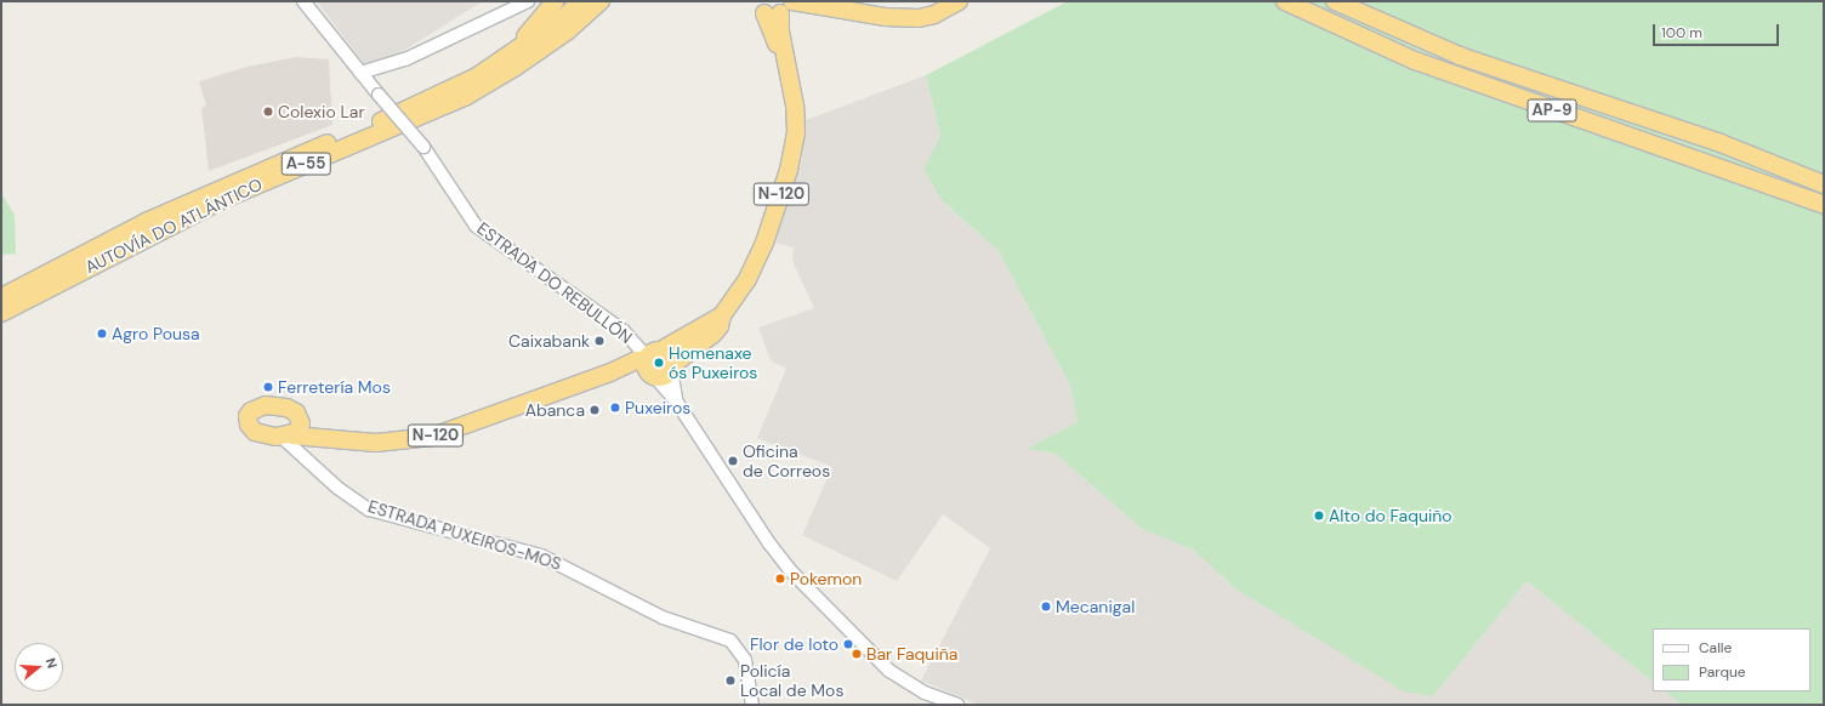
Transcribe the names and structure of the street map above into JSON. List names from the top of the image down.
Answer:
{
  "streets": {
    "highway": [
      "AP-9",
      "A-55",
      "N-120",
      "AUTOVÍA DO ATLÁNTICO"
    ],
    "street": ["ESTRADA DO REBULLÓN", "ESTRADA PUXEIROS-MOS"]
  },
  "crossings": [
    ["N-120", "ESTRADA DO REBULLÓN"],
    ["N-120", "ESTRADA PUXEIROS-MOS"]
  ],
  "places": [
    "Colexio Lar",
    "Agro Pousa",
    "Caixabank",
    "Homenaxe ós Puxeiros",
    "Ferretería Mos",
    "Puxeiros",
    "Abanca",
    "Oficina de Correos",
    "Alto do Faquiño",
    "Pokemon",
    "Mecanigal",
    "Flor de loto",
    "Bar Faquiña",
    "Policía Local de Mos"
  ],
  "legend": ["Calle", "Parque"],
  "scale_bar": "100 m",
  "north": "right"
}
